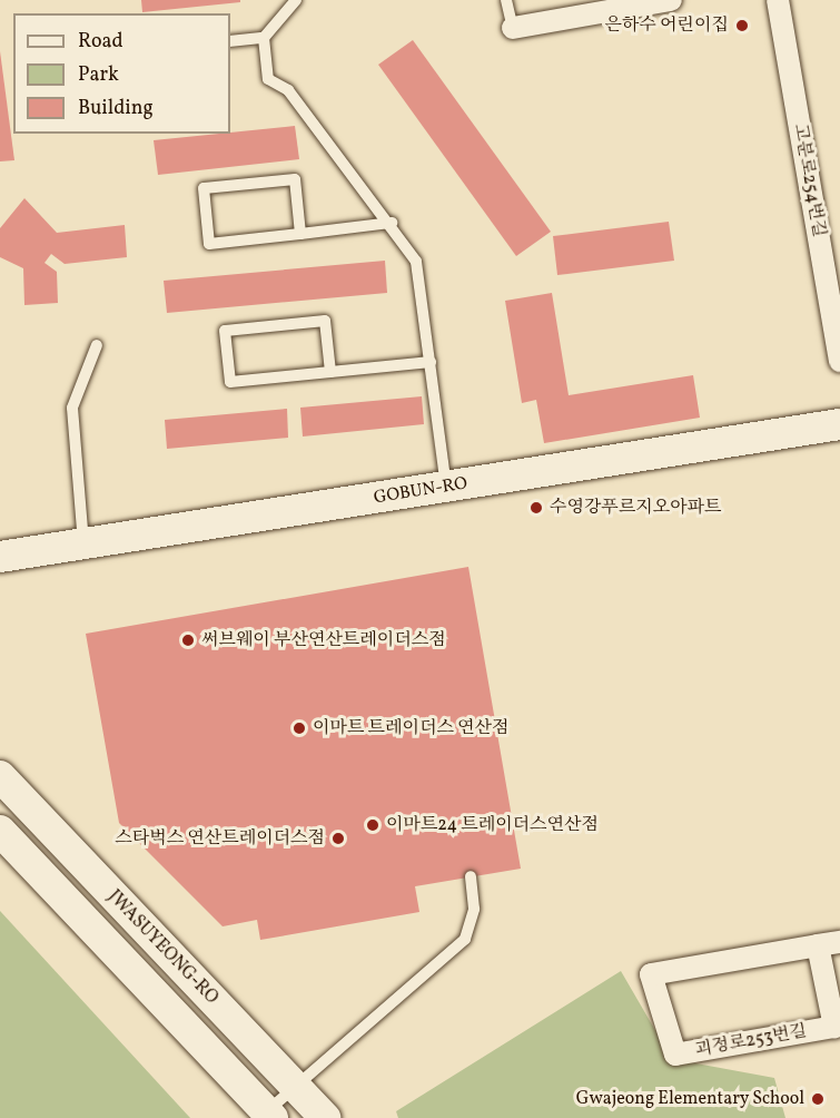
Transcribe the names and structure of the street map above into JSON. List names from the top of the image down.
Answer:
{
  "streets": {
    "main road": ["GOBUN-RO", "JWASUYEONG-RO"],
    "street": ["고분로254번길", "괴정로253번길"]
  },
  "places": [
    "은하수 어린이집",
    "수영강푸르지오아파트",
    "써브웨이 부산연산트레이더스점",
    "이마트 트레이더스 연산점",
    "이마트24 트레이더스연산점",
    "스타벅스 연산트레이더스점",
    "Gwajeong Elementary School"
  ],
  "legend": ["Road", "Park", "Building"]
}
